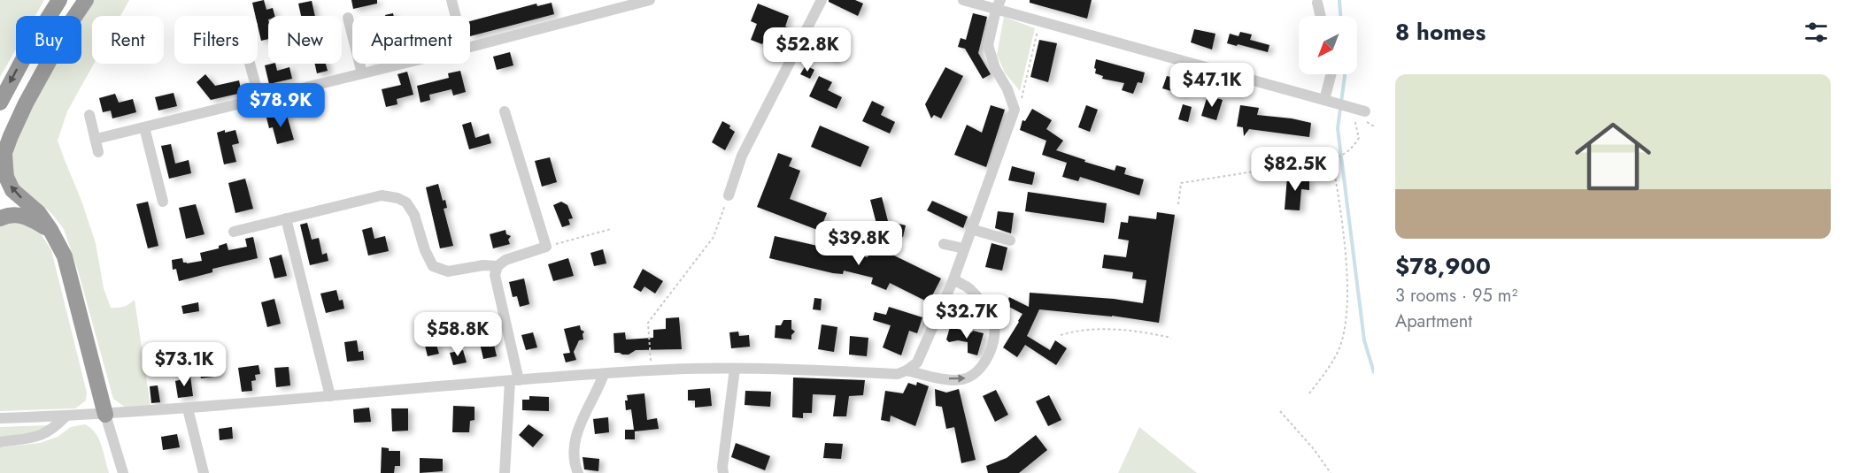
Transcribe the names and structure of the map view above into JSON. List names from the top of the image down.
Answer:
{
  "north": "bottom left",
  "page": {
    "heading": "8 homes",
    "chip": [
      "Buy",
      "Rent",
      "Filters",
      "New",
      "Apartment"
    ],
    "price": [
      "$52.8K",
      "$47.1K",
      "$78.9K",
      "$82.5K",
      "$39.8K",
      "$32.7K",
      "$58.8K",
      "$73.1K"
    ],
    "list": [
      {
        "name": "$78,900",
        "note": "3 rooms · 95 m² · Apartment"
      }
    ]
  }
}
